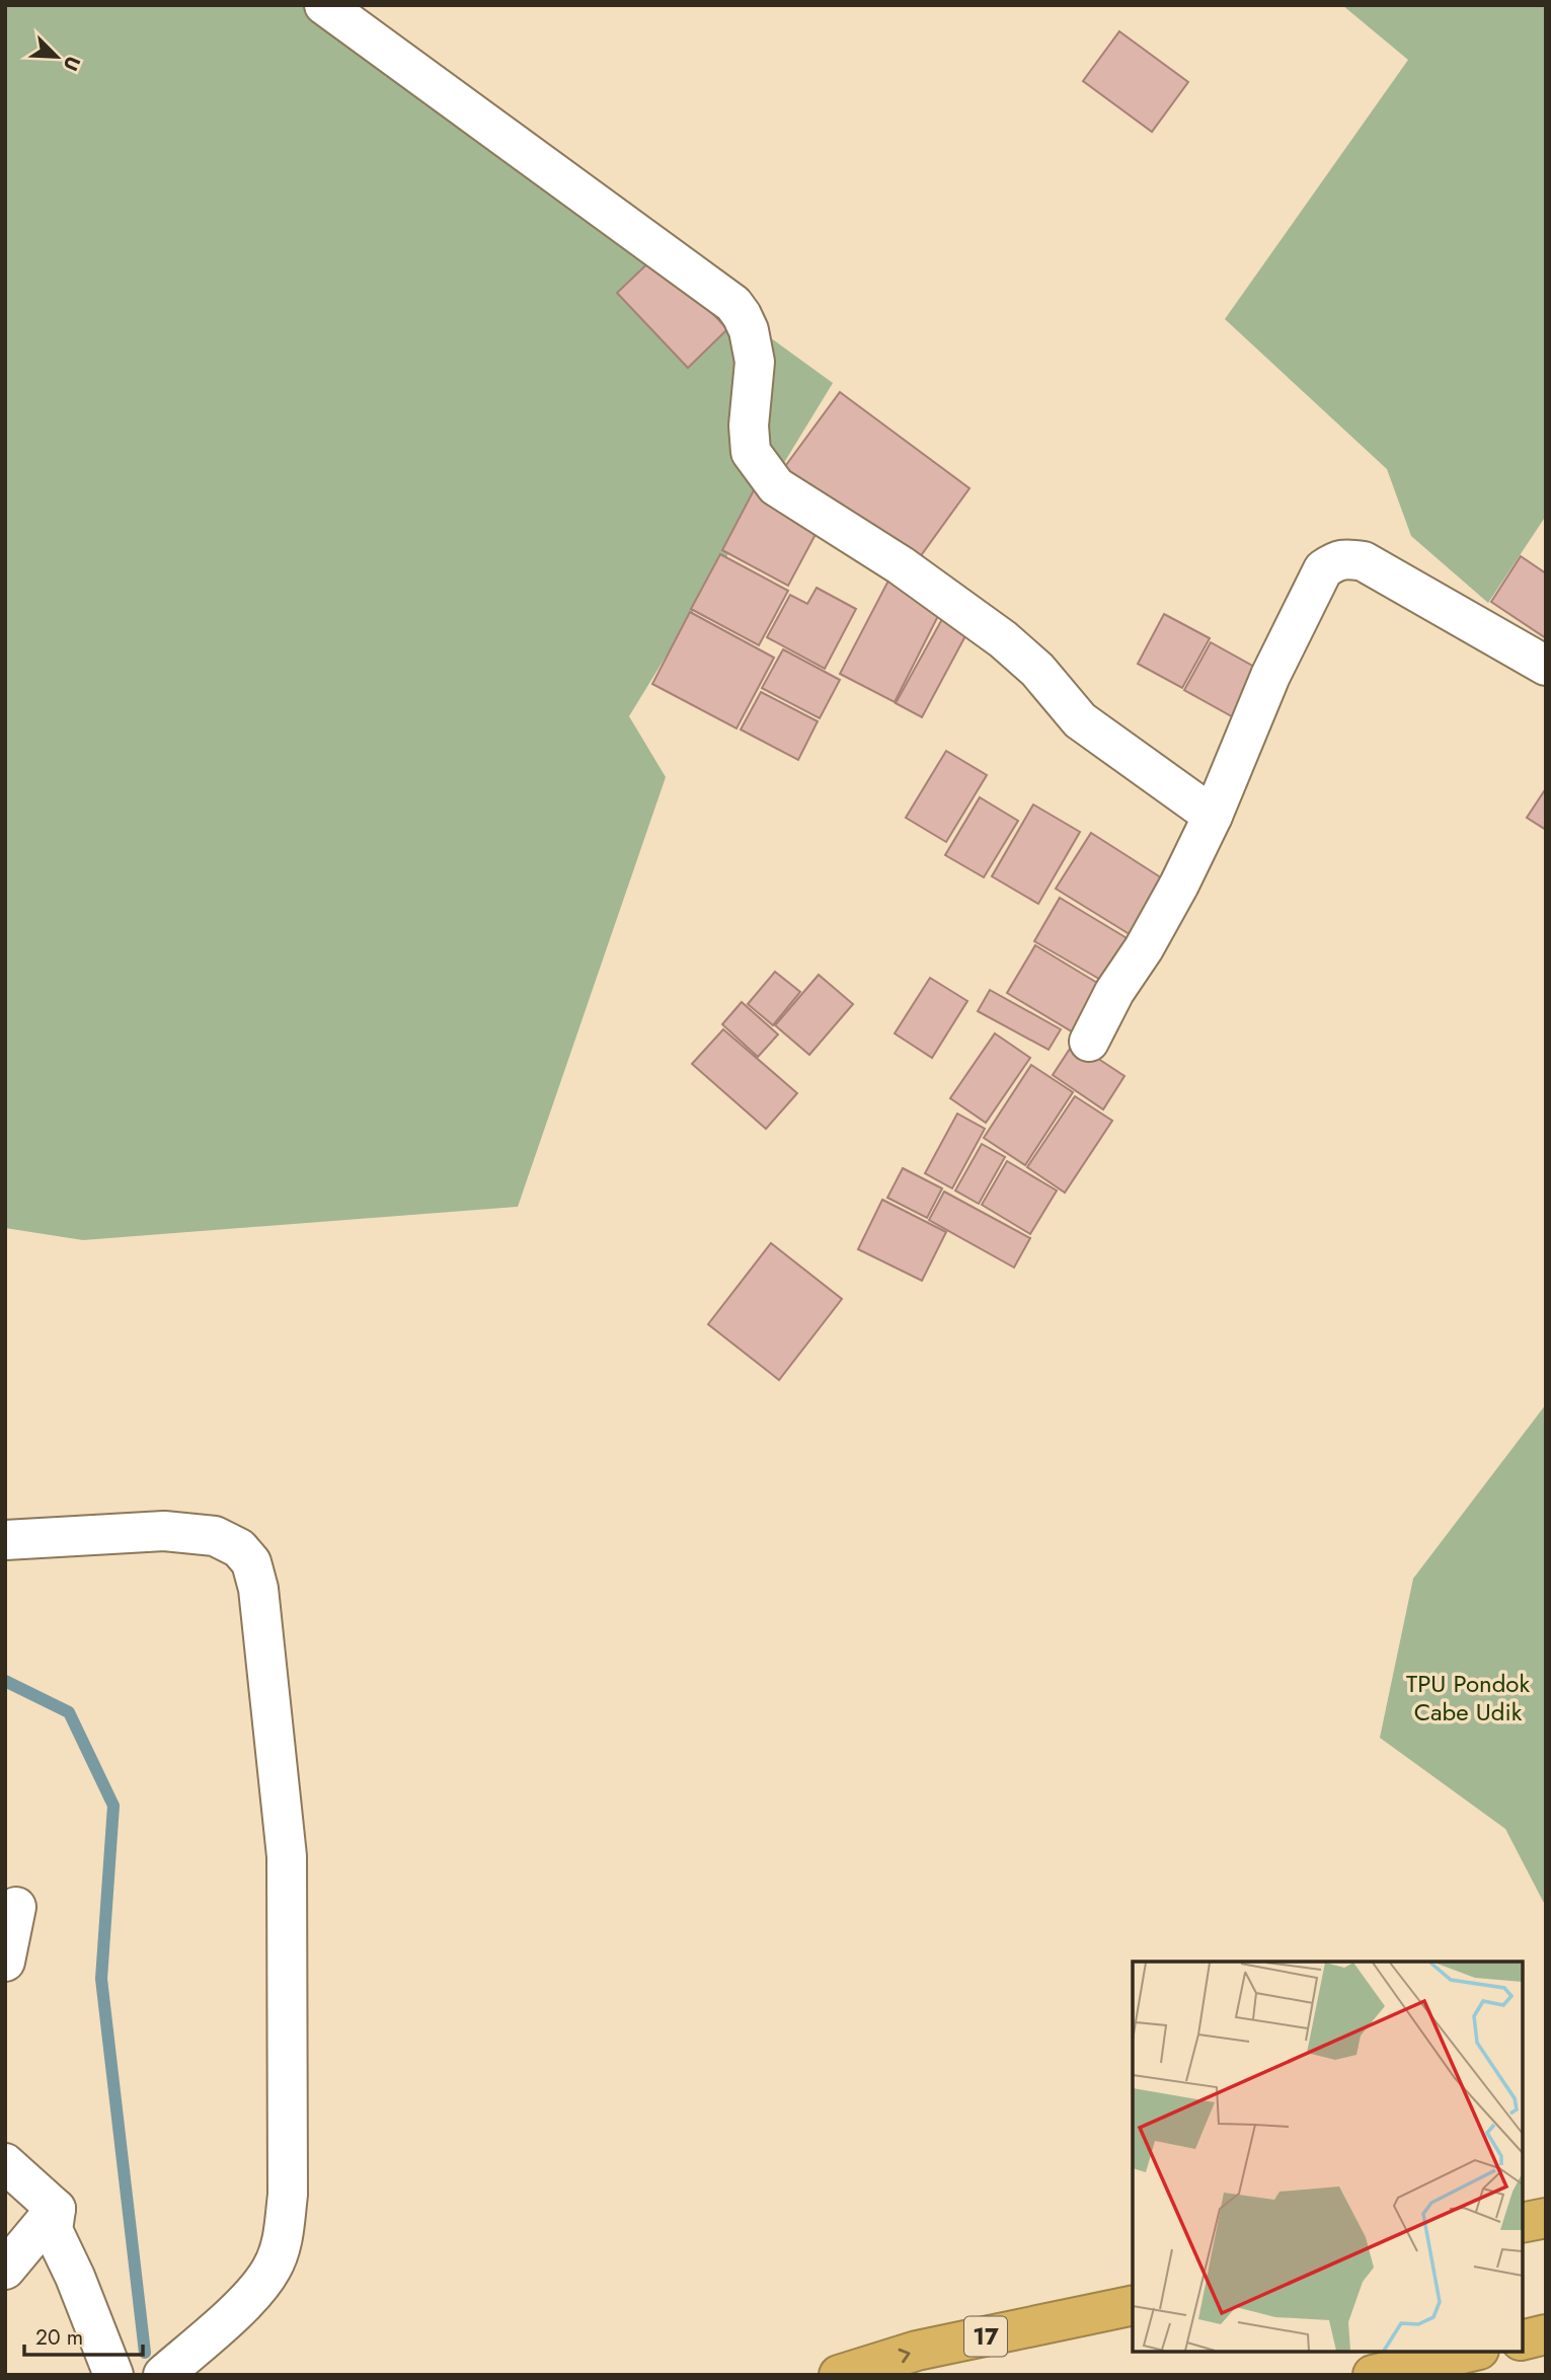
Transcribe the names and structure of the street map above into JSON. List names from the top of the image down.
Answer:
{
  "streets": {
    "highway": ["17"]
  },
  "parks": ["TPU Pondok Cabe Udik"],
  "scale_bar": "20 m",
  "north": "bottom right"
}
